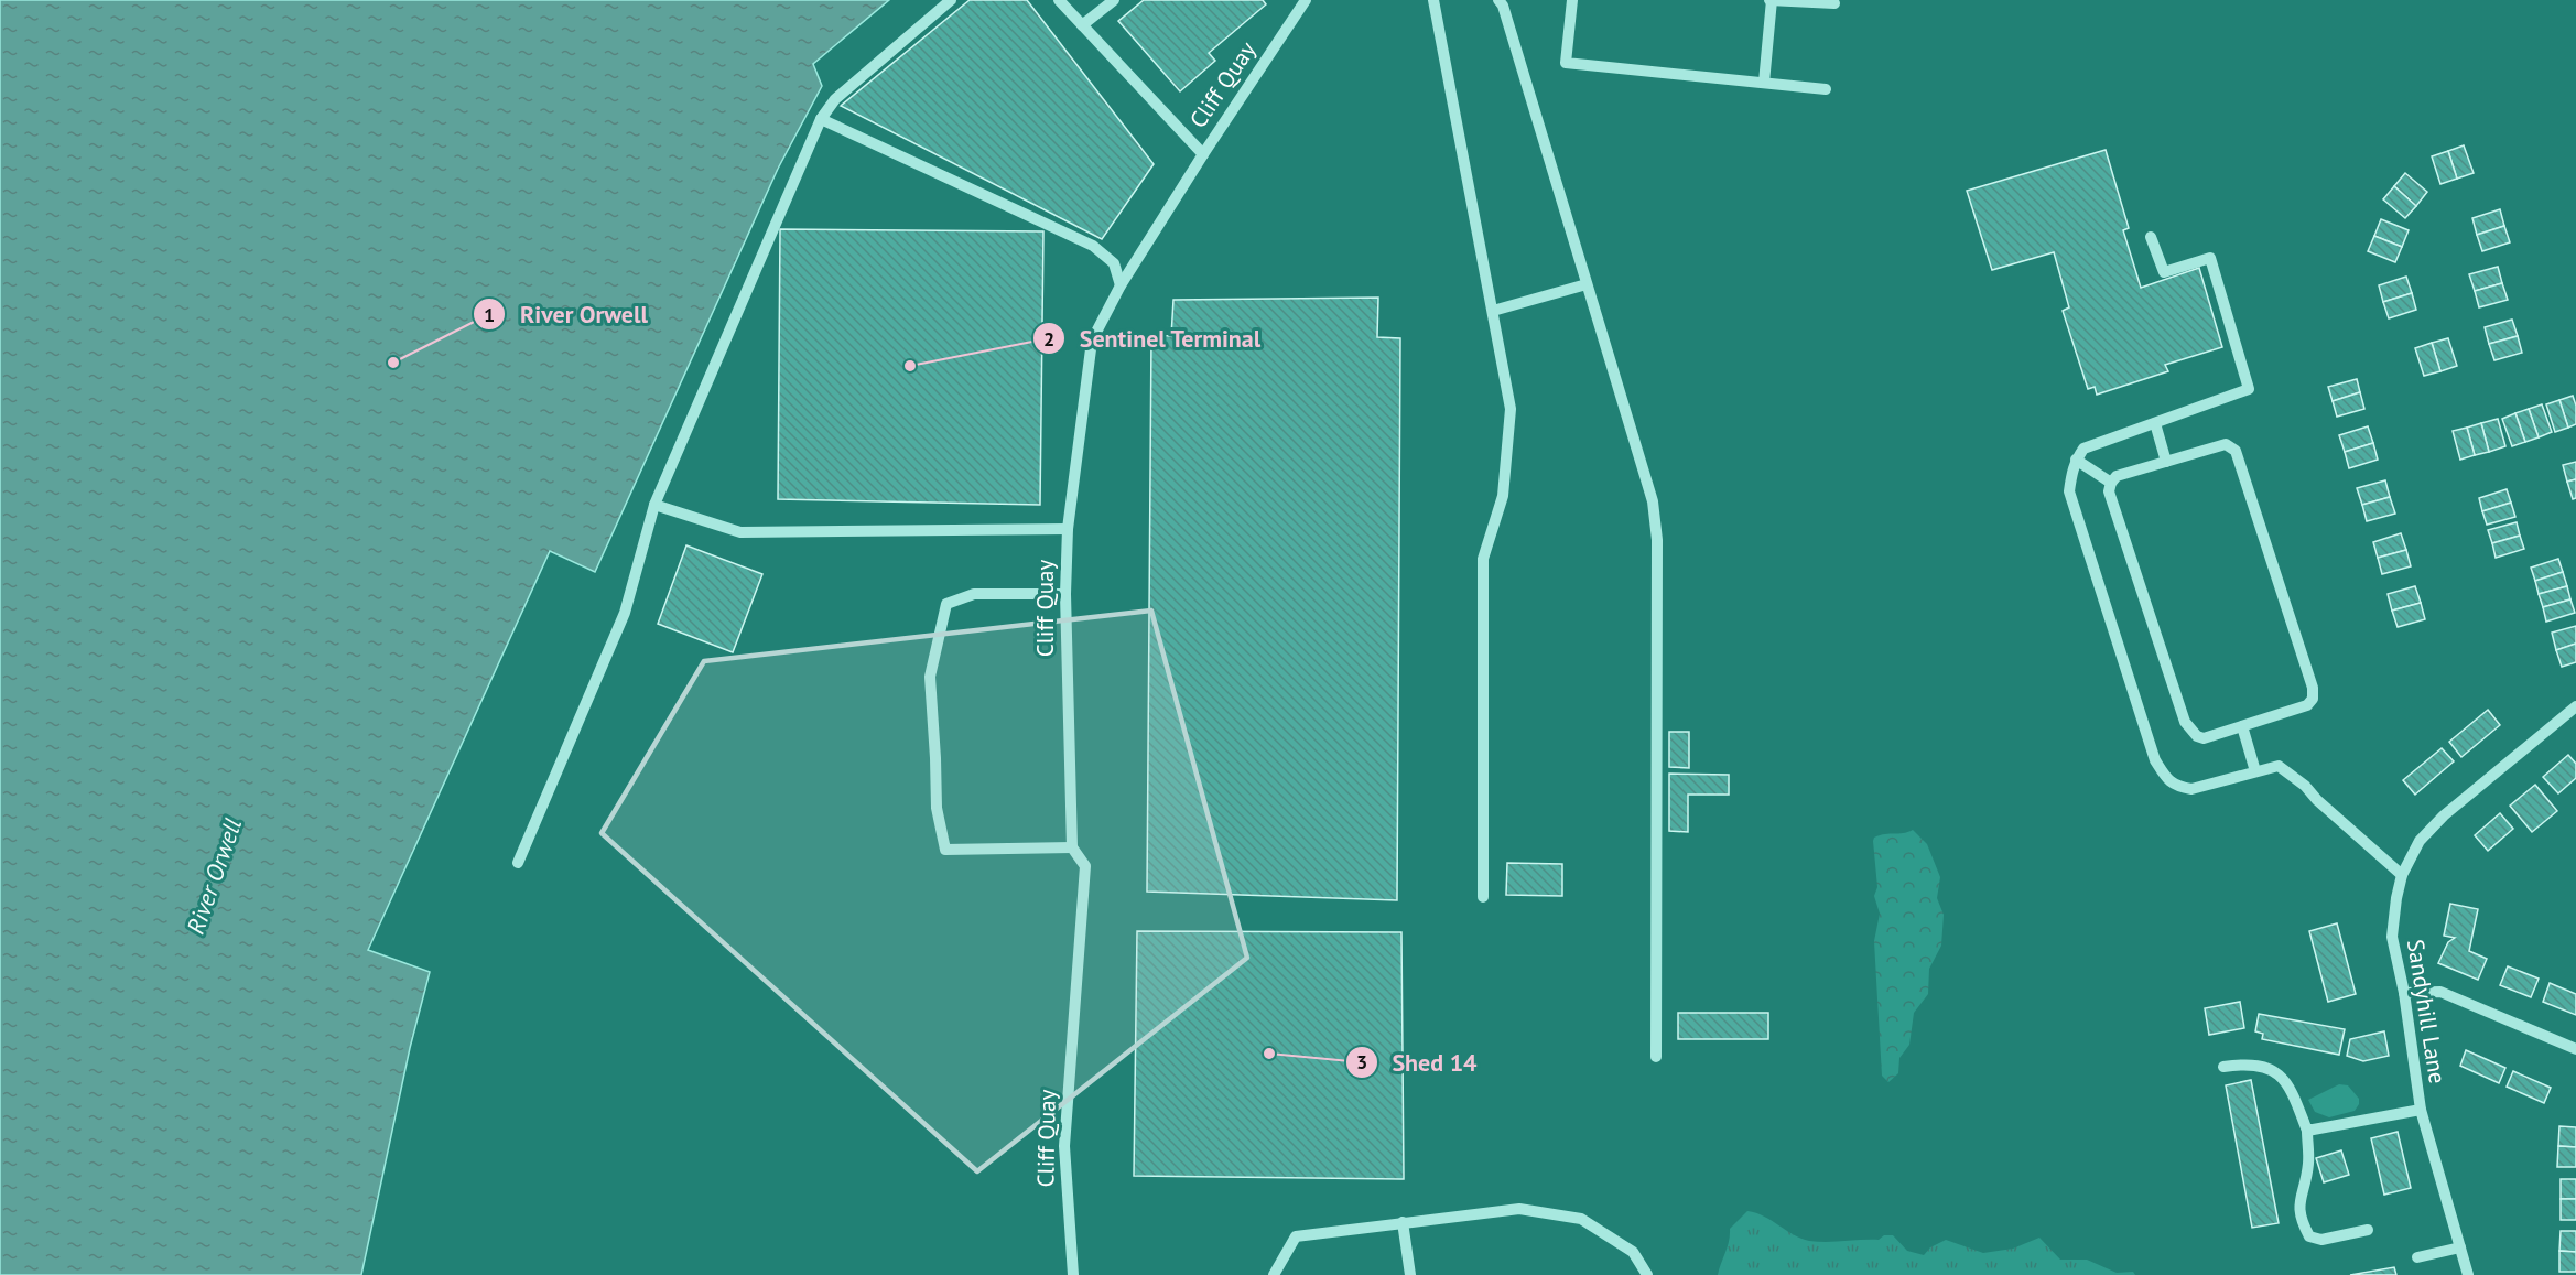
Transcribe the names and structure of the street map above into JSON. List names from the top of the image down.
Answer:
{
  "streets": {
    "street": ["Cliff Quay", "Sandyhill Lane"]
  },
  "water": ["River Orwell"],
  "places": ["River Orwell", "Sentinel Terminal", "Shed 14"]
}
